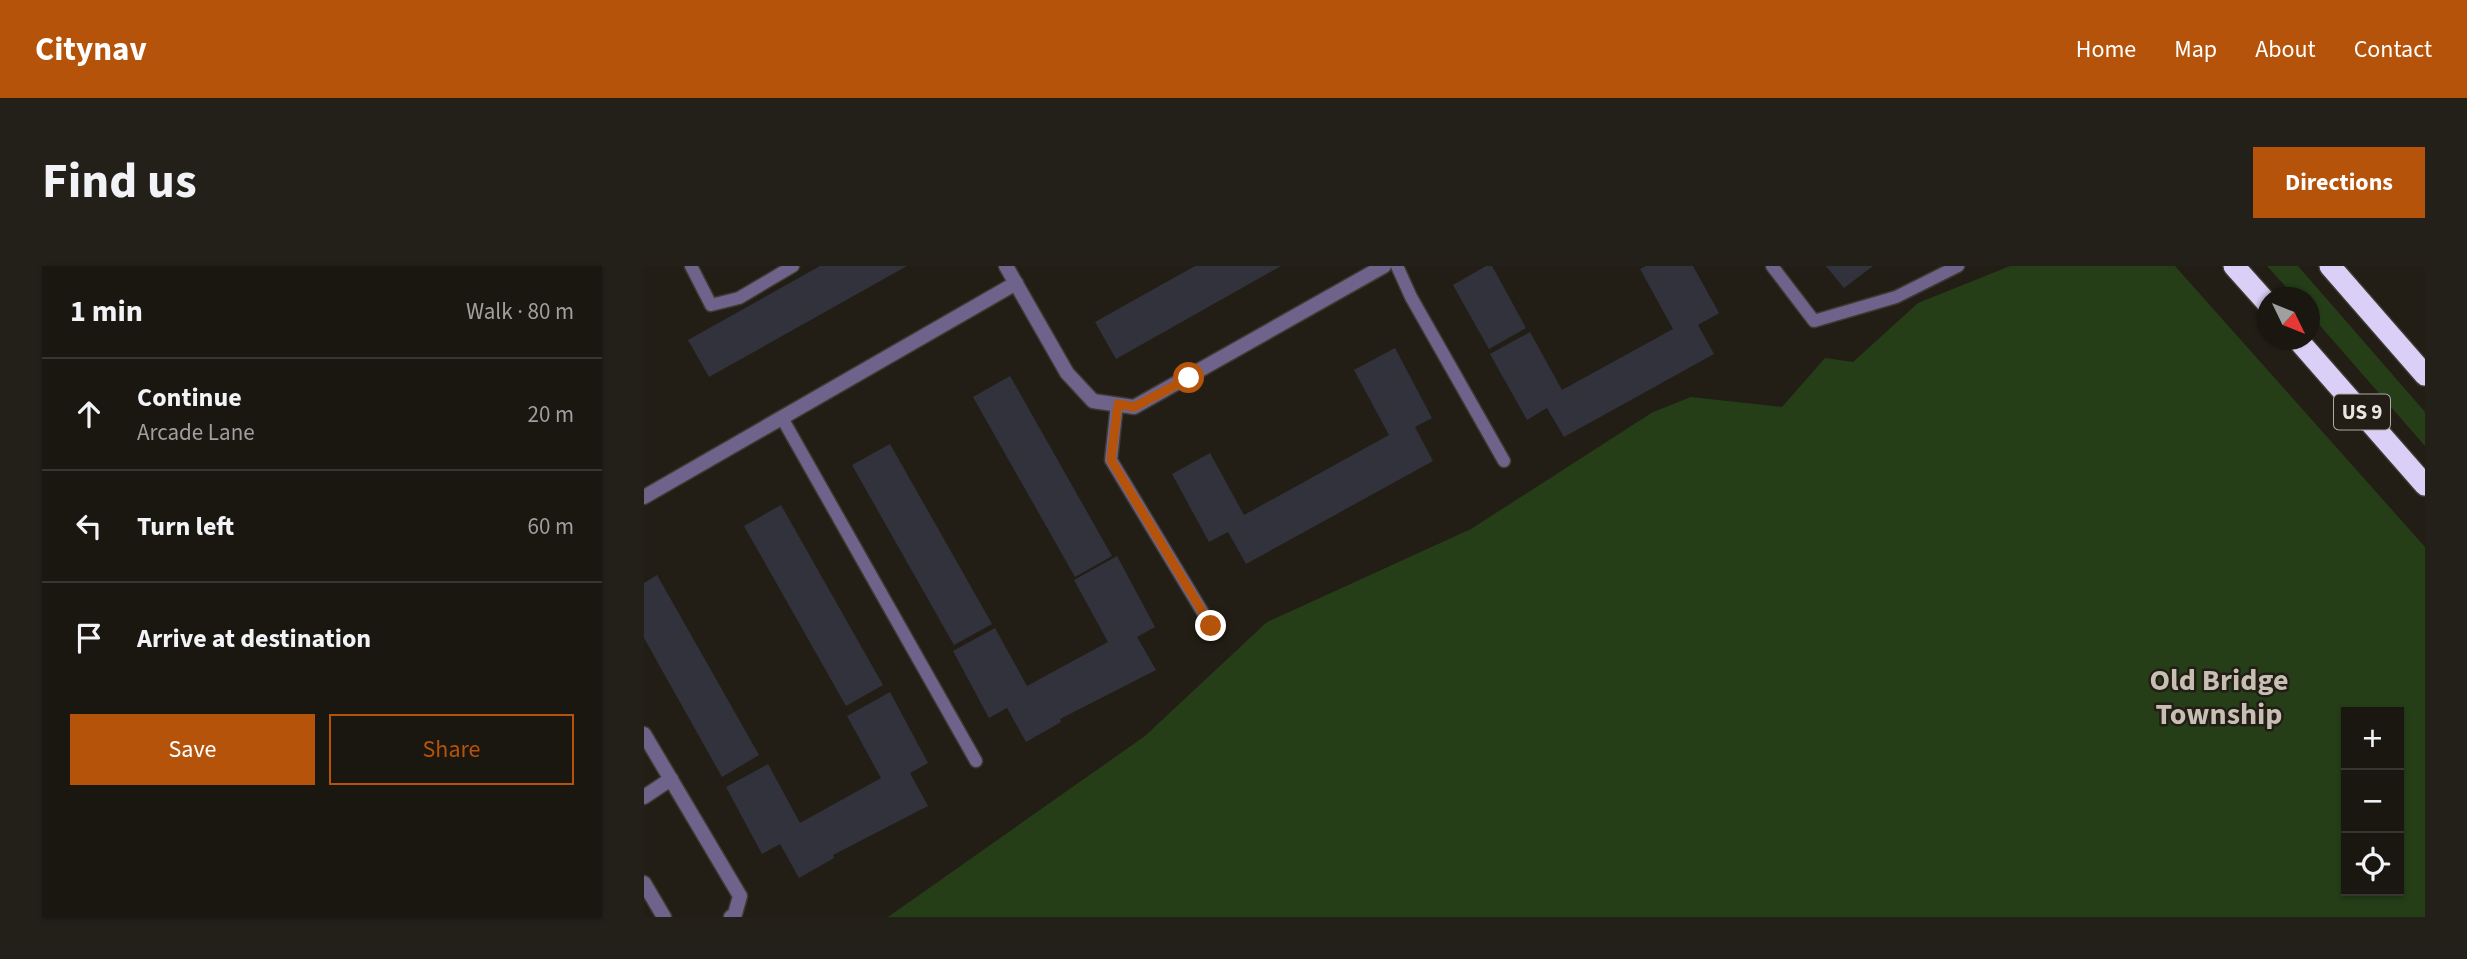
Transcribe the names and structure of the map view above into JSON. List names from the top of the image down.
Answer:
{
  "streets": {
    "highway": ["US 9"]
  },
  "districts": ["Old Bridge Township"],
  "north": "bottom right",
  "page": {
    "header": "Citynav",
    "nav": [
      "Home",
      "Map",
      "About",
      "Contact"
    ],
    "title": "Find us",
    "buttons": [
      "Directions",
      ["Save", "Share"]
    ],
    "heading": ["1 min", "Walk · 80 m"],
    "list": [
      ["Continue", "Arcade Lane", "20 m"],
      ["Turn left", "60 m"],
      "Arrive at destination"
    ],
    "map_buttons": ["+", "−"]
  }
}
